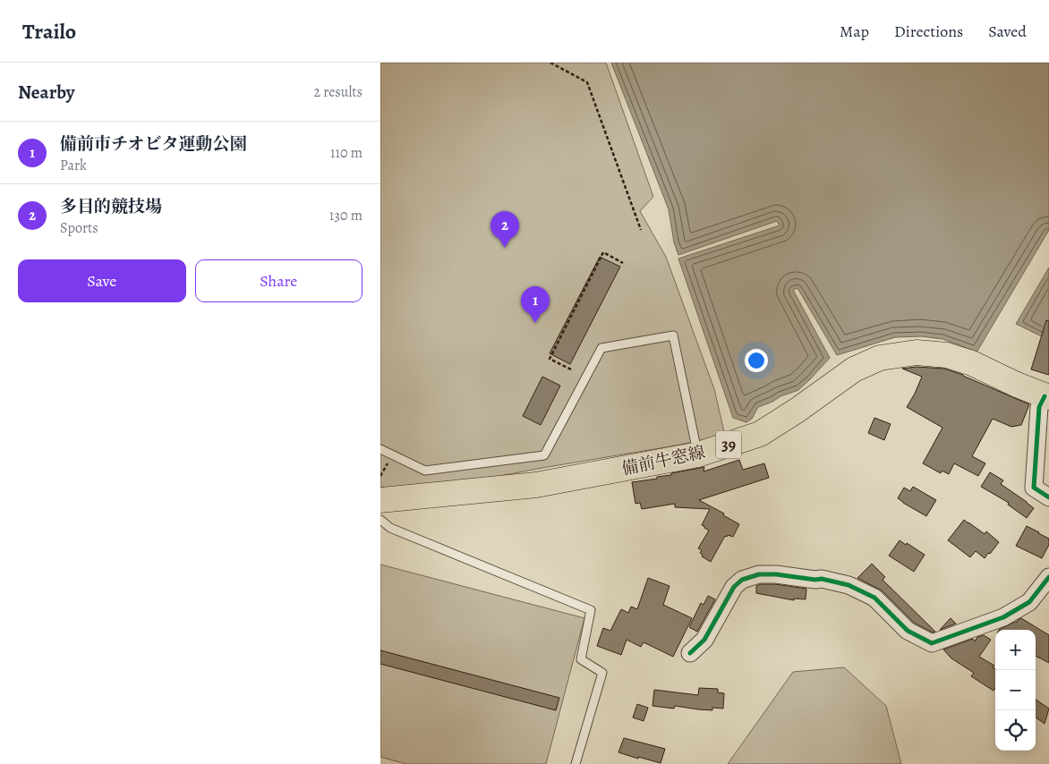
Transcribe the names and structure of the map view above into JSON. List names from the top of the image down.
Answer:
{
  "streets": {
    "main road": ["39", "備前牛窓線"]
  },
  "page": {
    "header": "Trailo",
    "nav": ["Map", "Directions", "Saved"],
    "heading": ["Nearby", "2 results"],
    "list": [
      {
        "mark": "1",
        "name": "備前市チオビタ運動公園",
        "note": "Park",
        "value": "110 m"
      },
      {
        "mark": "2",
        "name": "多目的競技場",
        "note": "Sports",
        "value": "130 m"
      }
    ],
    "pins": ["2", "1"],
    "buttons": ["Save", "Share"],
    "map_buttons": ["+", "−"]
  }
}
